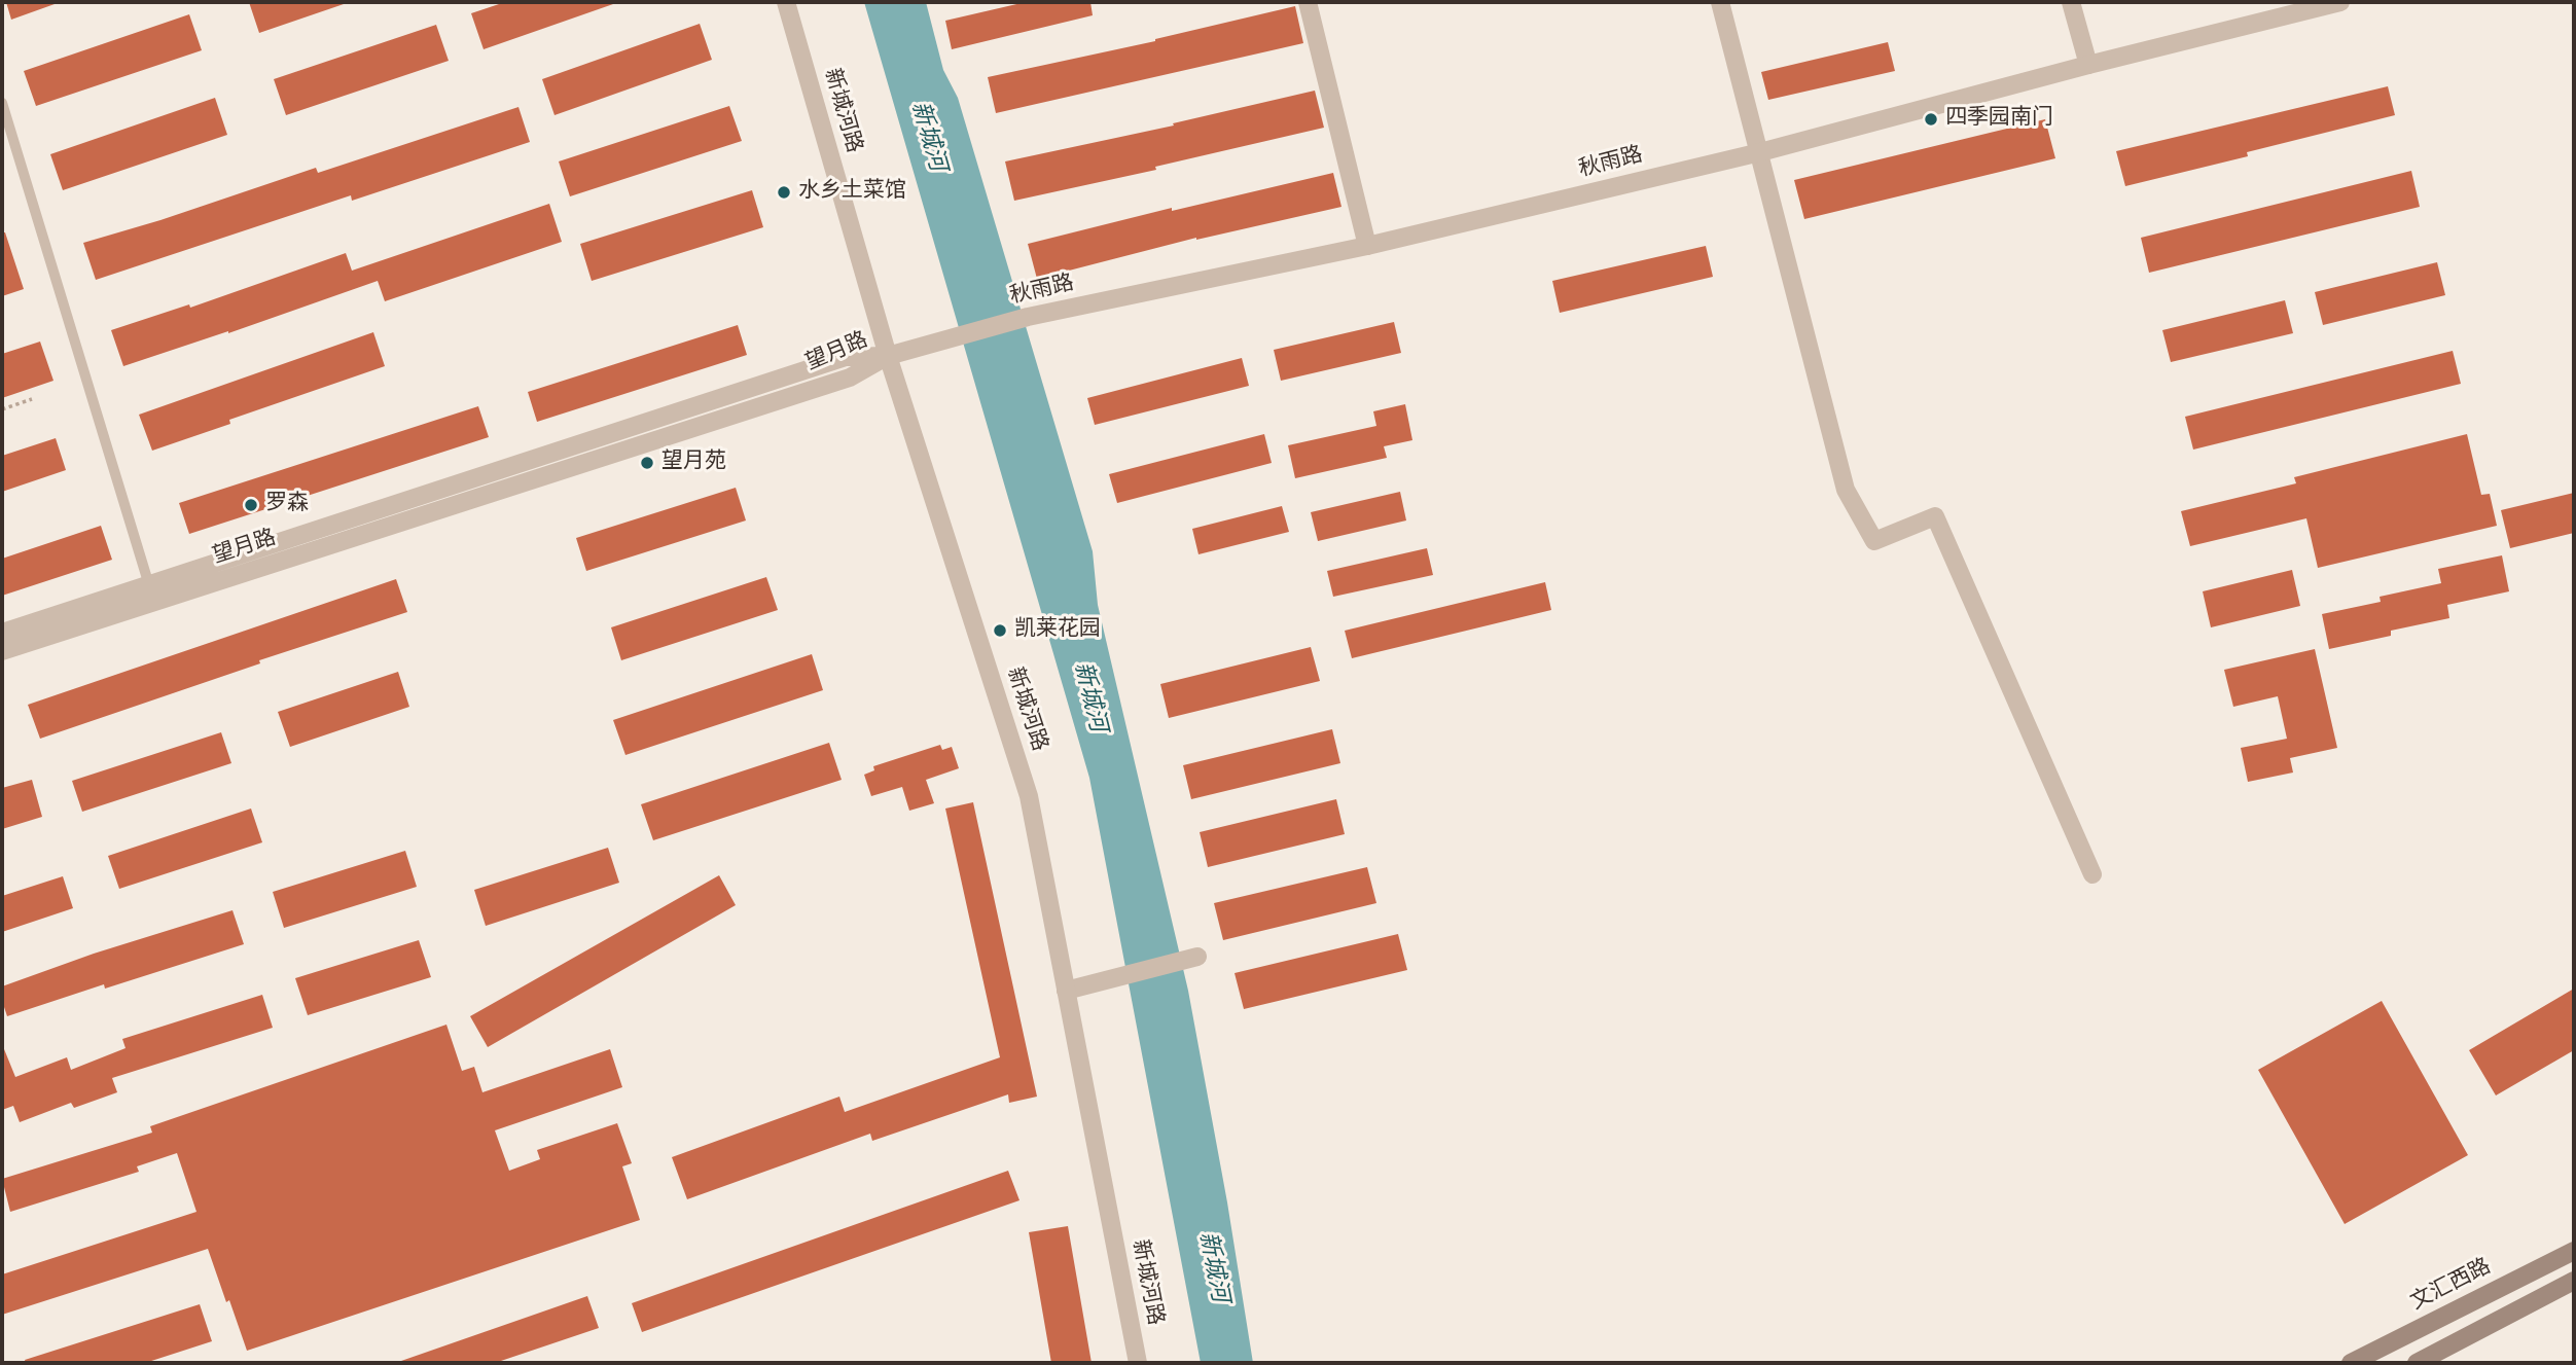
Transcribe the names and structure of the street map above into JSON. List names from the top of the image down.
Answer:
{
  "streets": {
    "main road": ["文汇西路"],
    "street": ["新城河路", "秋雨路", "望月路"]
  },
  "crossings": [
    ["新城河路", "秋雨路"],
    ["新城河路", "望月路"],
    ["秋雨路", "望月路"]
  ],
  "water": ["新城河"],
  "places": [
    "四季园南门",
    "水乡土菜馆",
    "望月苑",
    "罗森",
    "凯莱花园"
  ]
}
